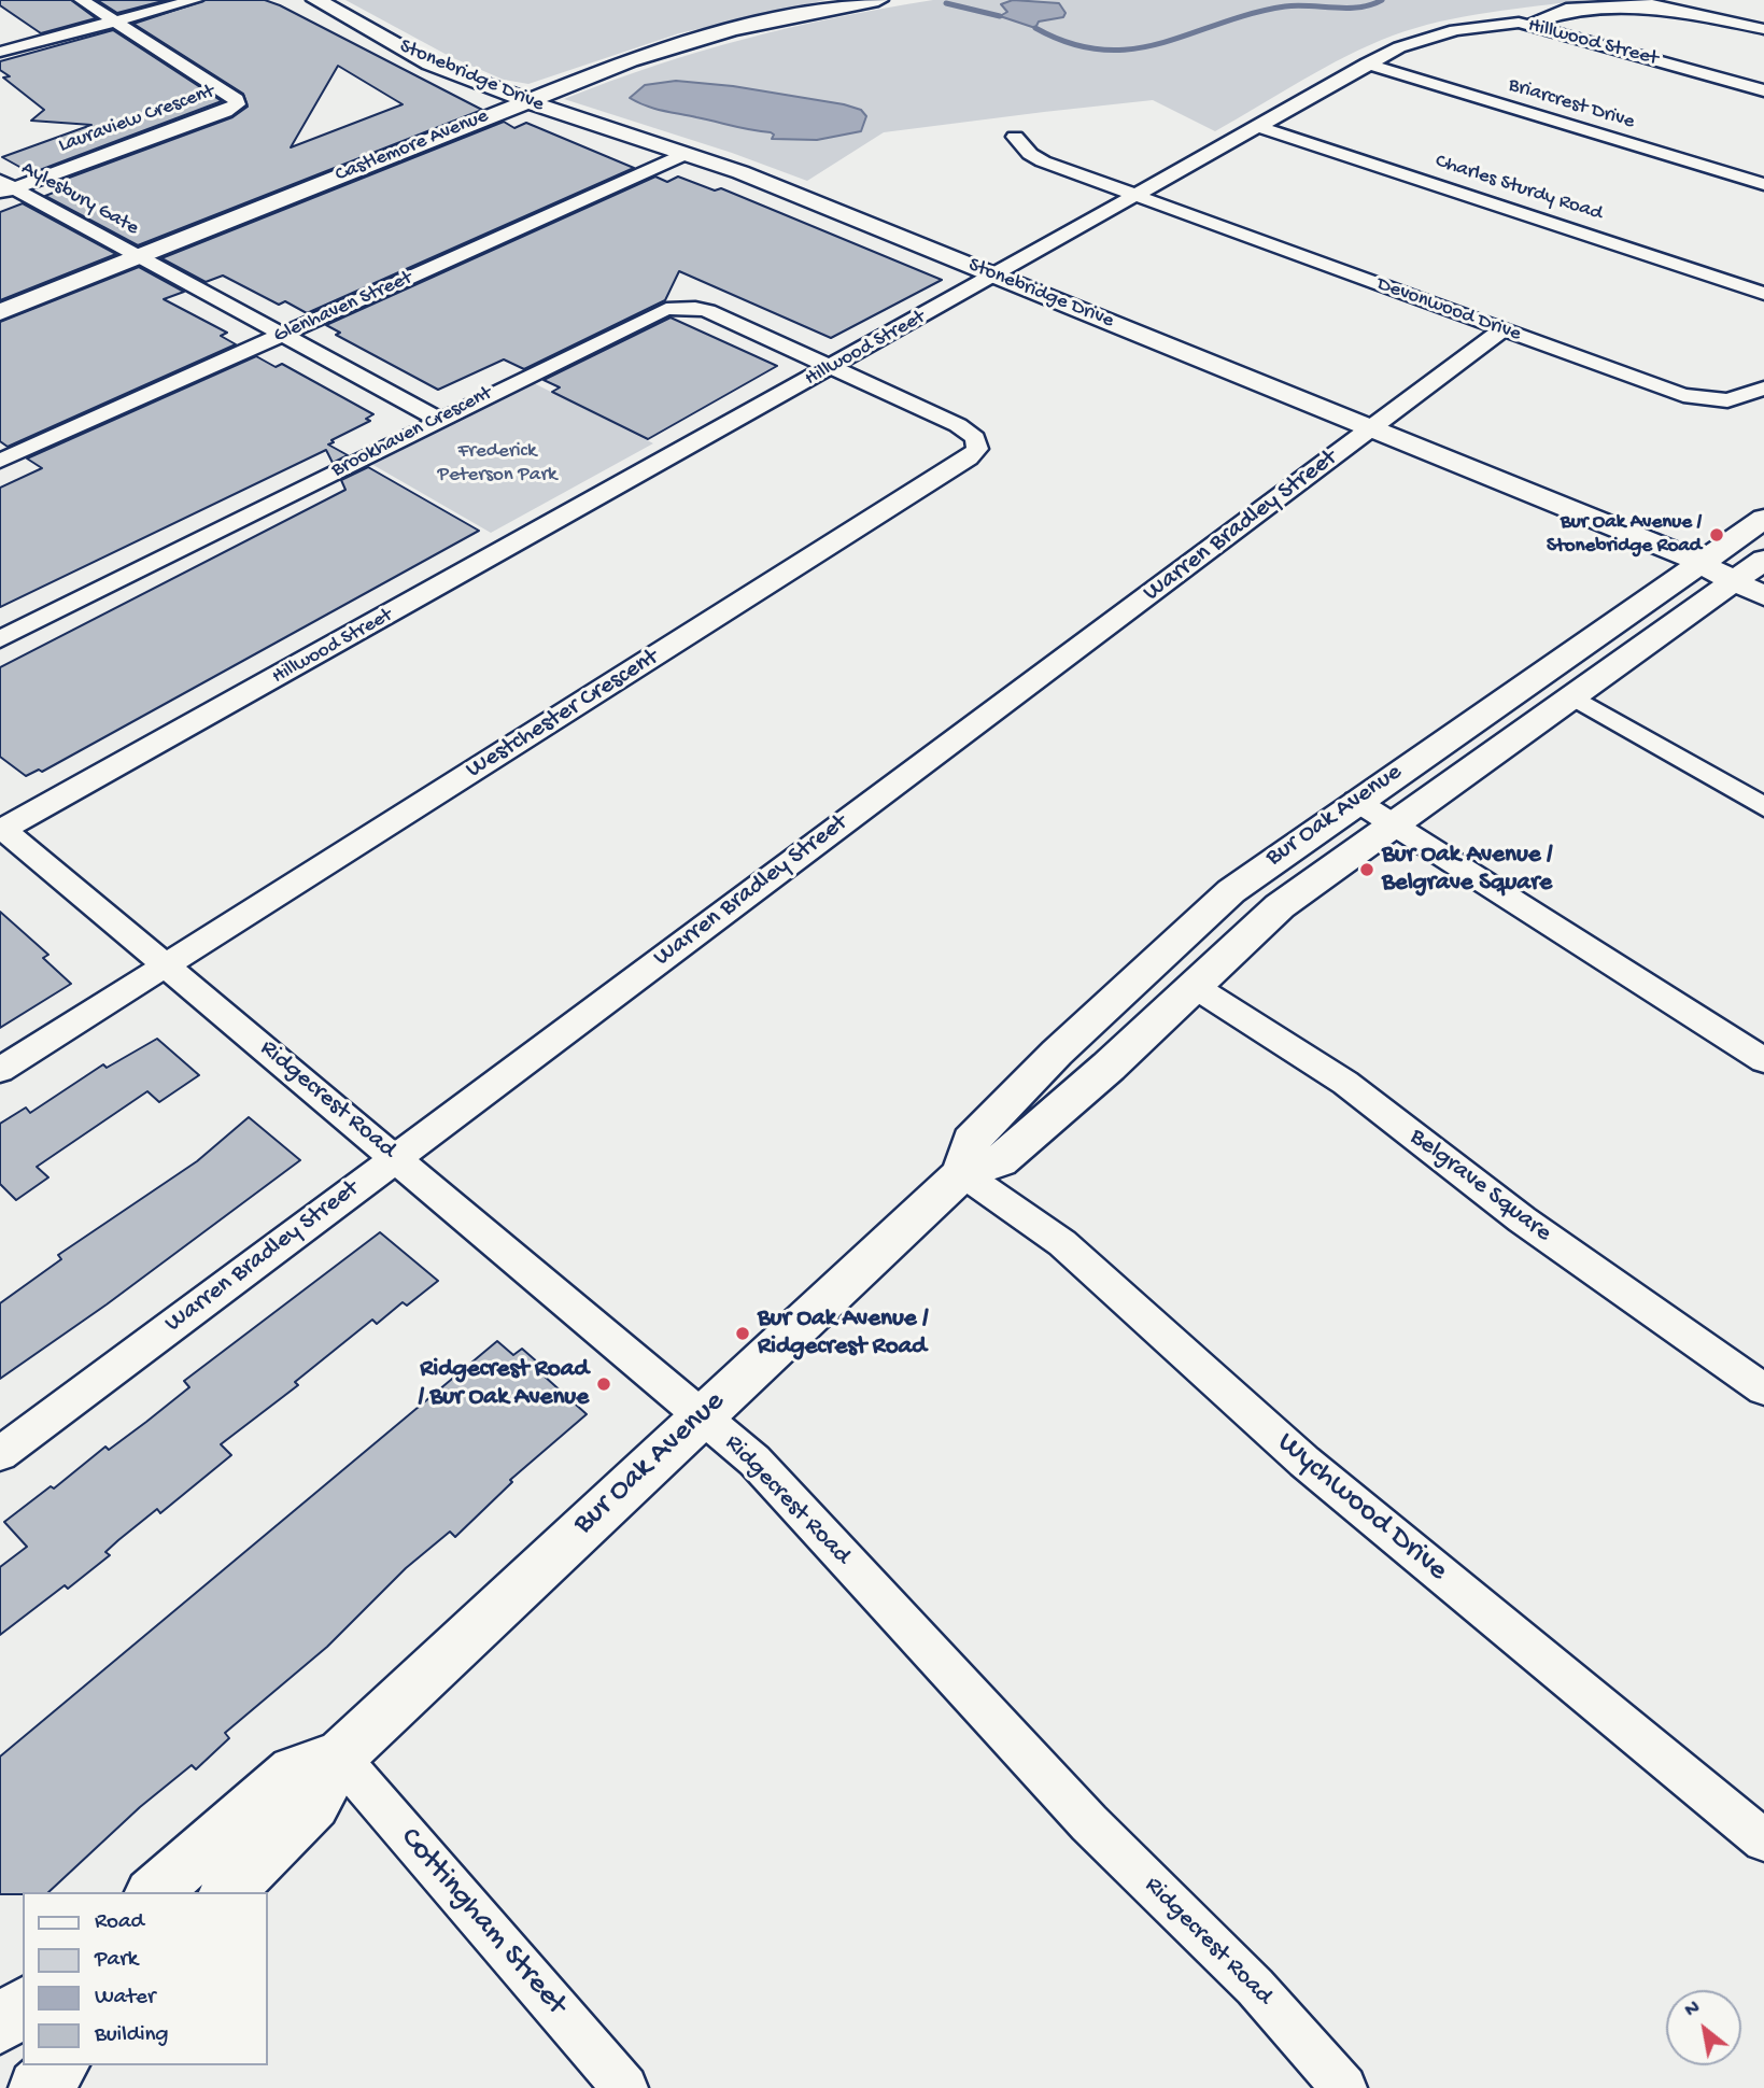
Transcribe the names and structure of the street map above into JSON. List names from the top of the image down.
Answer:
{
  "streets": {
    "street": [
      "Hillwood Street",
      "Stonebridge Drive",
      "Briarcrest Drive",
      "Lauraview Crescent",
      "Castlemore Avenue",
      "Charles Sturdy Road",
      "Aylesbury Gate",
      "Glenhaven Street",
      "Devonwood Drive",
      "Brookhaven Crescent",
      "Warren Bradley Street",
      "Westchester Crescent",
      "Bur Oak Avenue",
      "Ridgecrest Road",
      "Belgrave Square",
      "Wychwood Drive",
      "Cottingham Street"
    ]
  },
  "crossings": [
    ["Hillwood Street", "Stonebridge Drive"],
    ["Hillwood Street", "Briarcrest Drive"],
    ["Hillwood Street", "Charles Sturdy Road"],
    ["Hillwood Street", "Devonwood Drive"],
    ["Hillwood Street", "Brookhaven Crescent"],
    ["Hillwood Street", "Westchester Crescent"],
    ["Hillwood Street", "Ridgecrest Road"],
    ["Stonebridge Drive", "Castlemore Avenue"],
    ["Stonebridge Drive", "Glenhaven Street"],
    ["Stonebridge Drive", "Warren Bradley Street"],
    ["Stonebridge Drive", "Bur Oak Avenue"],
    ["Lauraview Crescent", "Aylesbury Gate"],
    ["Castlemore Avenue", "Aylesbury Gate"],
    ["Aylesbury Gate", "Glenhaven Street"],
    ["Aylesbury Gate", "Brookhaven Crescent"],
    ["Devonwood Drive", "Warren Bradley Street"],
    ["Brookhaven Crescent", "Westchester Crescent"],
    ["Warren Bradley Street", "Ridgecrest Road"],
    ["Westchester Crescent", "Ridgecrest Road"],
    ["Bur Oak Avenue", "Ridgecrest Road"],
    ["Bur Oak Avenue", "Belgrave Square"],
    ["Bur Oak Avenue", "Wychwood Drive"],
    ["Bur Oak Avenue", "Cottingham Street"]
  ],
  "parks": ["Frederick Peterson Park"],
  "places": [
    "Bur Oak Avenue / Stonebridge Road",
    "Bur Oak Avenue / Belgrave Square",
    "Bur Oak Avenue / Ridgecrest Road",
    "Ridgecrest Road / Bur Oak Avenue"
  ],
  "legend": [
    "Road",
    "Park",
    "Water",
    "Building"
  ],
  "north": "top left"
}
